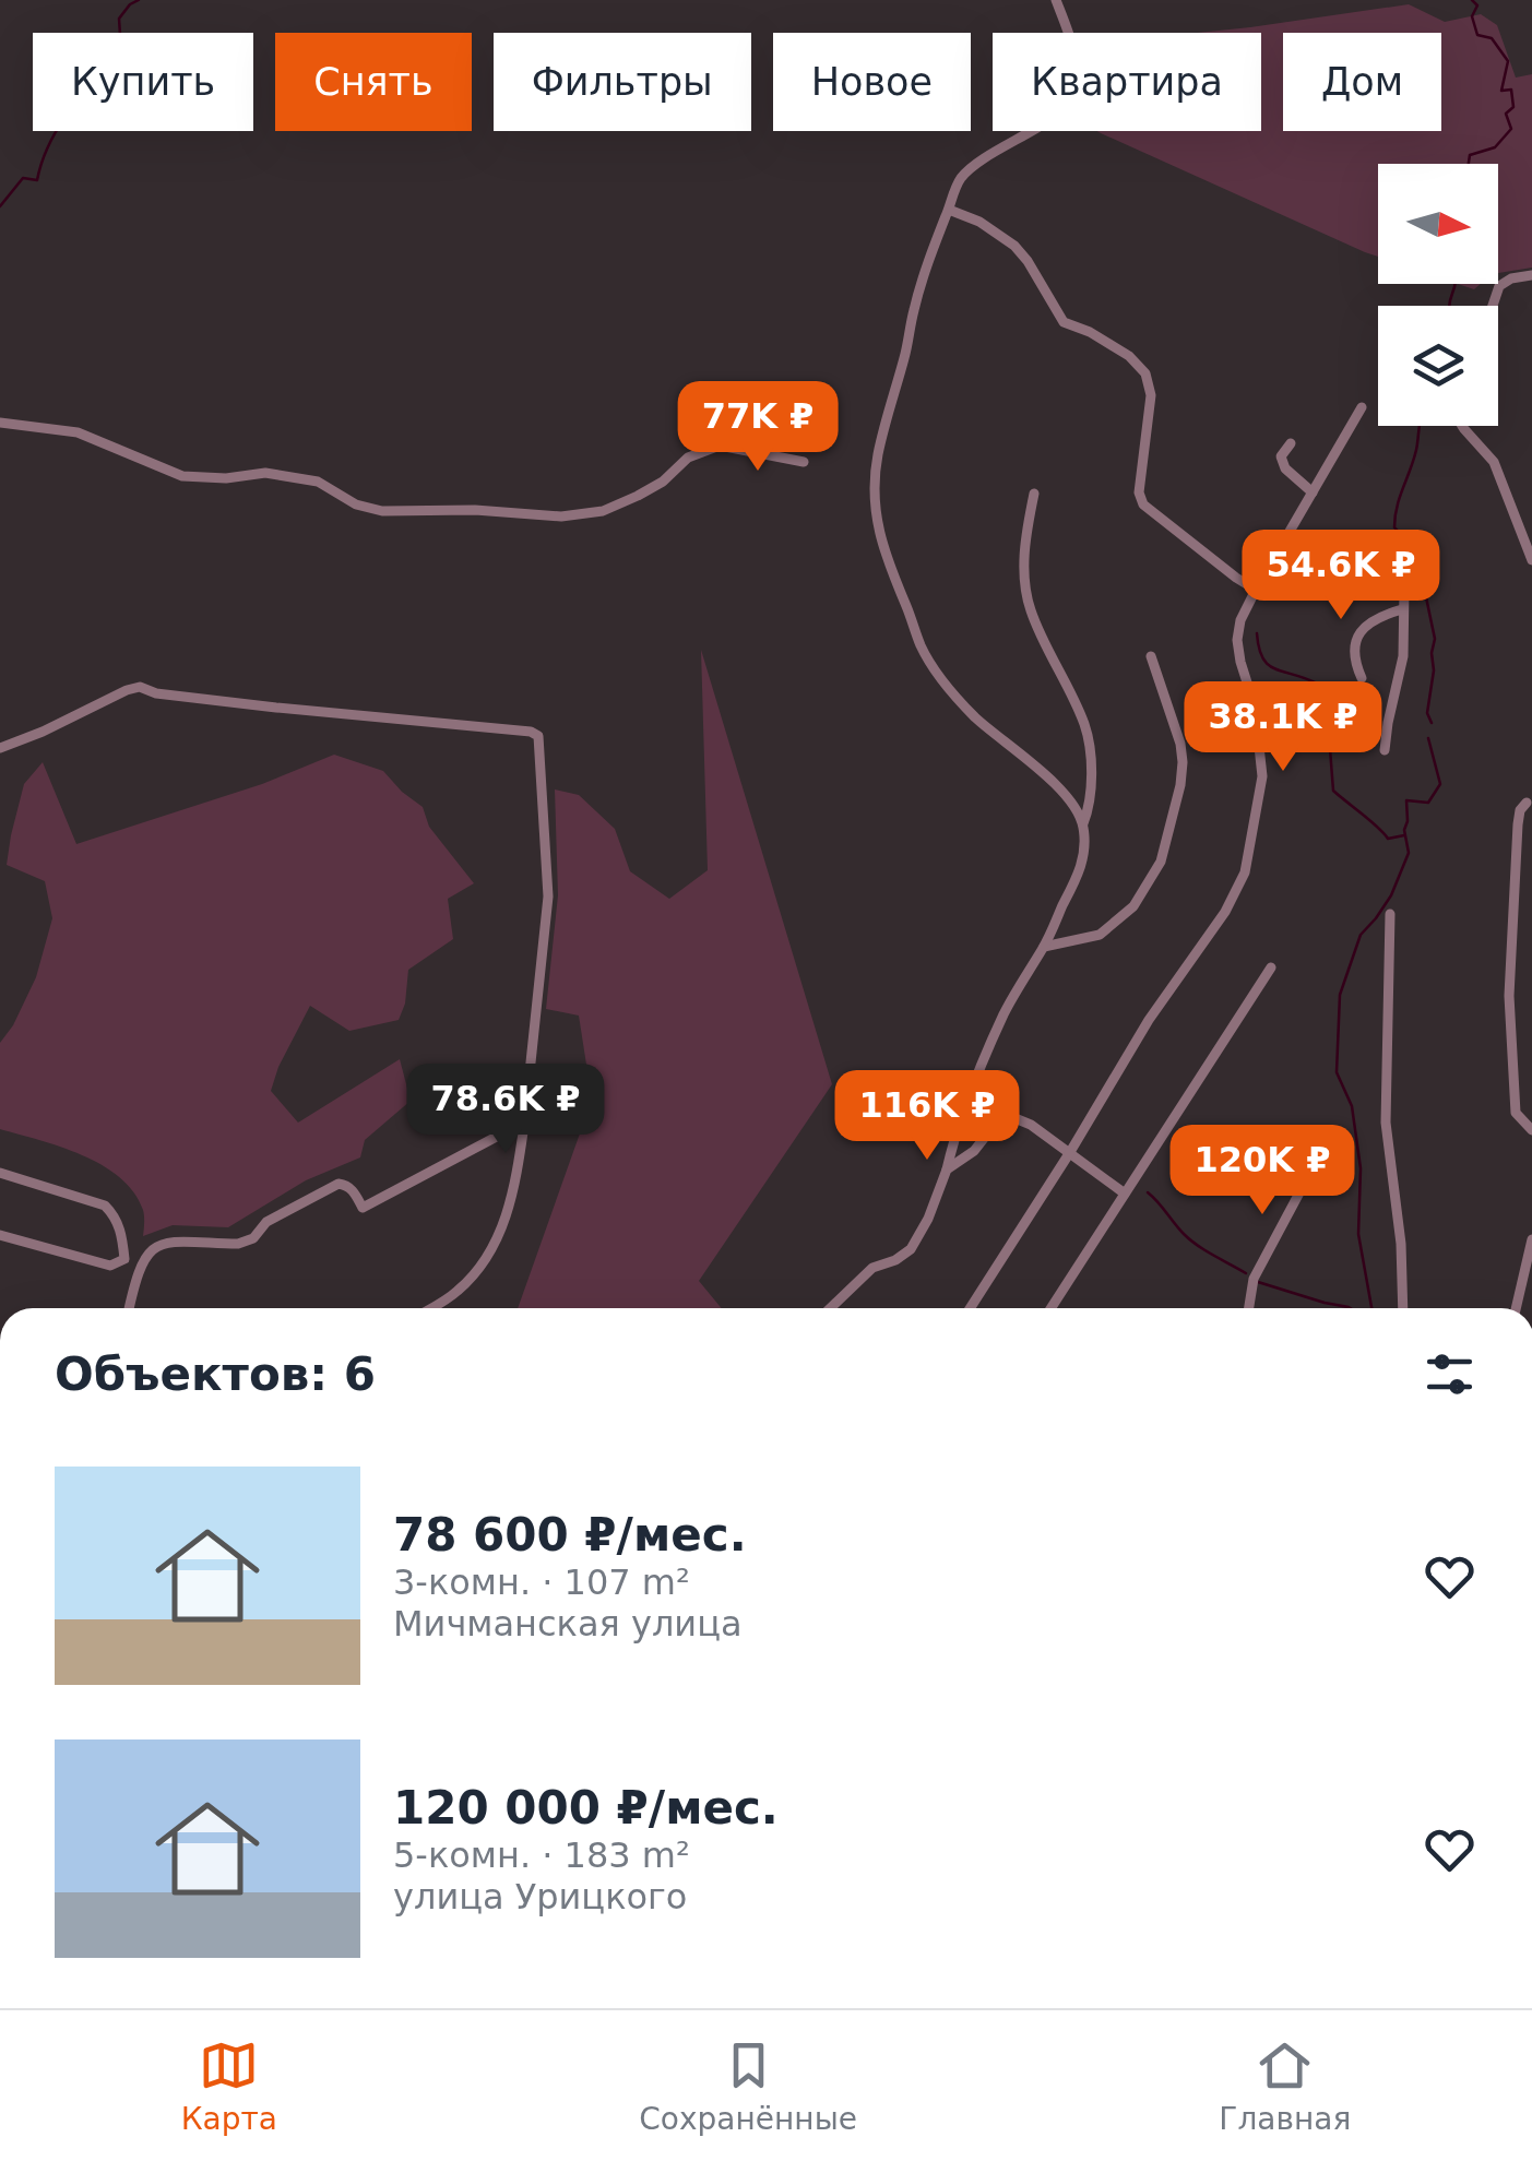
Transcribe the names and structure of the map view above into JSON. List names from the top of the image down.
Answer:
{
  "north": "right",
  "page": {
    "chip": [
      "Купить",
      "Снять",
      "Фильтры",
      "Новое",
      "Квартира",
      "Дом"
    ],
    "price": [
      "77K ₽",
      "54.6K ₽",
      "38.1K ₽",
      "78.6K ₽",
      "116K ₽",
      "120K ₽"
    ],
    "heading": "Объектов: 6",
    "list": [
      {
        "name": "78 600 ₽/мес.",
        "note": "3-комн. · 107 m² · Мичманская улица"
      },
      {
        "name": "120 000 ₽/мес.",
        "note": "5-комн. · 183 m² · улица Урицкого"
      }
    ],
    "tabs": ["Карта", "Сохранённые", "Главная"]
  }
}
